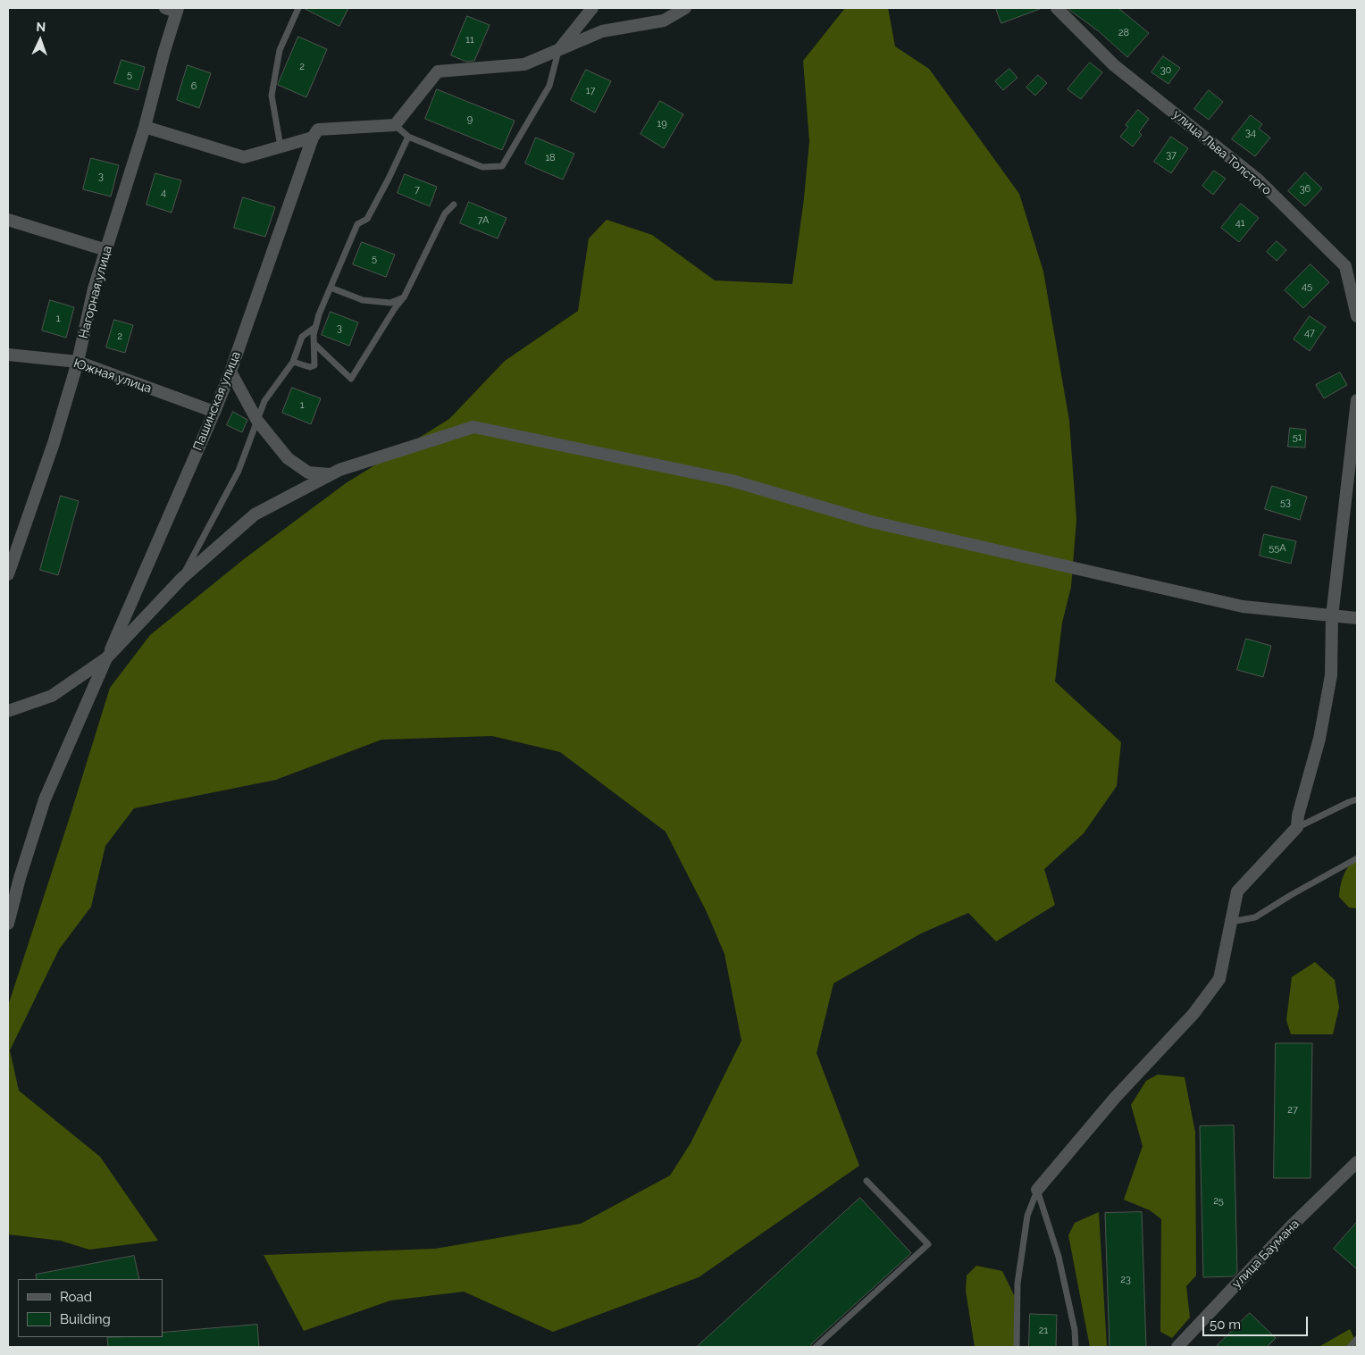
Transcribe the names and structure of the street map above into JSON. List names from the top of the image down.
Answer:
{
  "streets": {
    "street": [
      "улица Льва Толстого",
      "Нагорная улица",
      "Южная улица",
      "Пашинская улица",
      "улица Баумана"
    ]
  },
  "crossings": [
    ["Нагорная улица", "Южная улица"],
    ["Южная улица", "Пашинская улица"]
  ],
  "house_numbers": [
    "28",
    "11",
    "2",
    "30",
    "5",
    "6",
    "17",
    "9",
    "19",
    "34",
    "37",
    "18",
    "3",
    "36",
    "7",
    "4",
    "7А",
    "41",
    "5",
    "45",
    "1",
    "3",
    "47",
    "2",
    "1",
    "51",
    "53",
    "55А",
    "27",
    "25",
    "23",
    "21"
  ],
  "legend": ["Road", "Building"],
  "scale_bar": "50 m",
  "north": "top"
}
